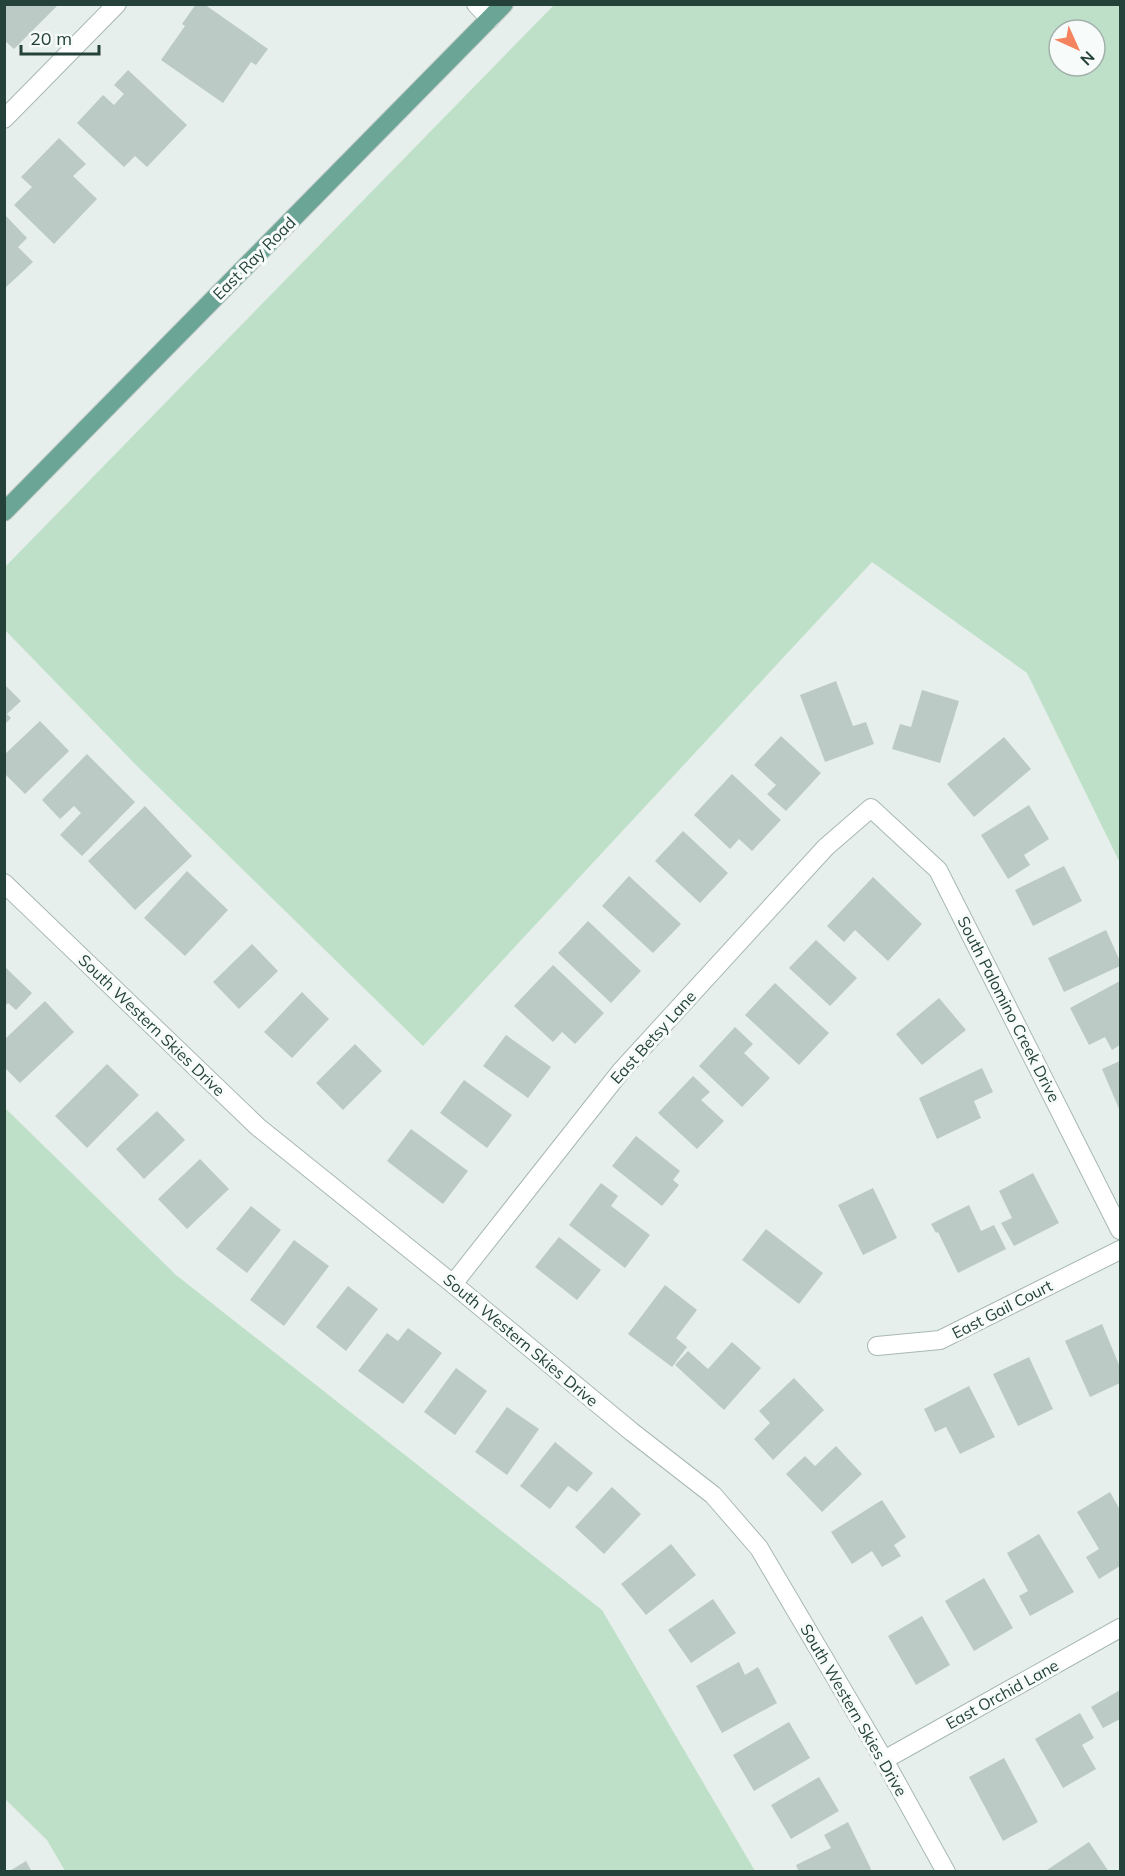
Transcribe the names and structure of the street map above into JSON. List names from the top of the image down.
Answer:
{
  "streets": {
    "main road": ["East Ray Road"],
    "street": [
      "South Palomino Creek Drive",
      "South Western Skies Drive",
      "East Betsy Lane",
      "East Gail Court",
      "East Orchid Lane"
    ]
  },
  "crossings": [
    ["South Palomino Creek Drive", "East Betsy Lane"],
    ["South Western Skies Drive", "East Betsy Lane"],
    ["South Western Skies Drive", "East Orchid Lane"]
  ],
  "scale_bar": "20 m",
  "north": "bottom right"
}
